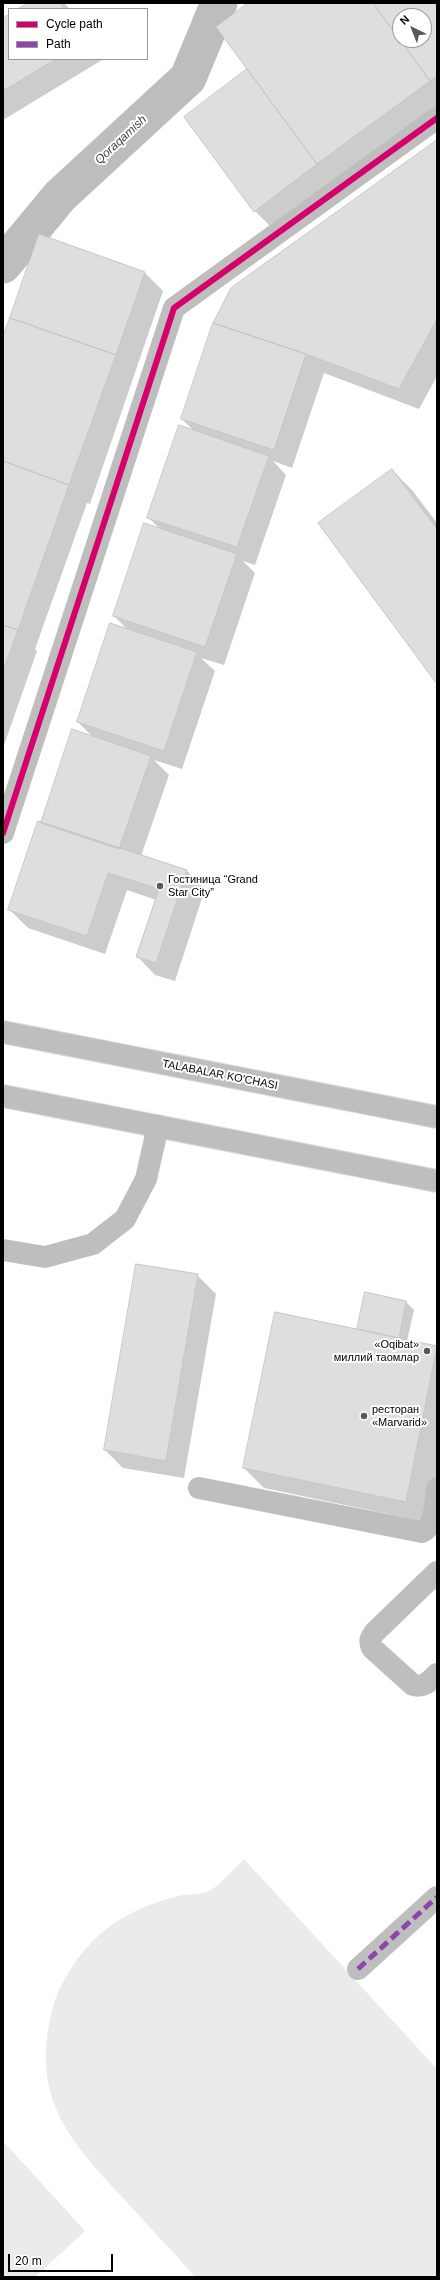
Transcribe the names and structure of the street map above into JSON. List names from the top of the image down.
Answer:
{
  "streets": {
    "street": ["TALABALAR KO'CHASI"]
  },
  "water": ["Qoraqamish"],
  "places": ["Гостиница “Grand Star City”", "«Oqibat» миллий таомлар", "ресторан «Marvarid»"],
  "legend": ["Cycle path", "Path"],
  "scale_bar": "20 m",
  "north": "top left"
}
